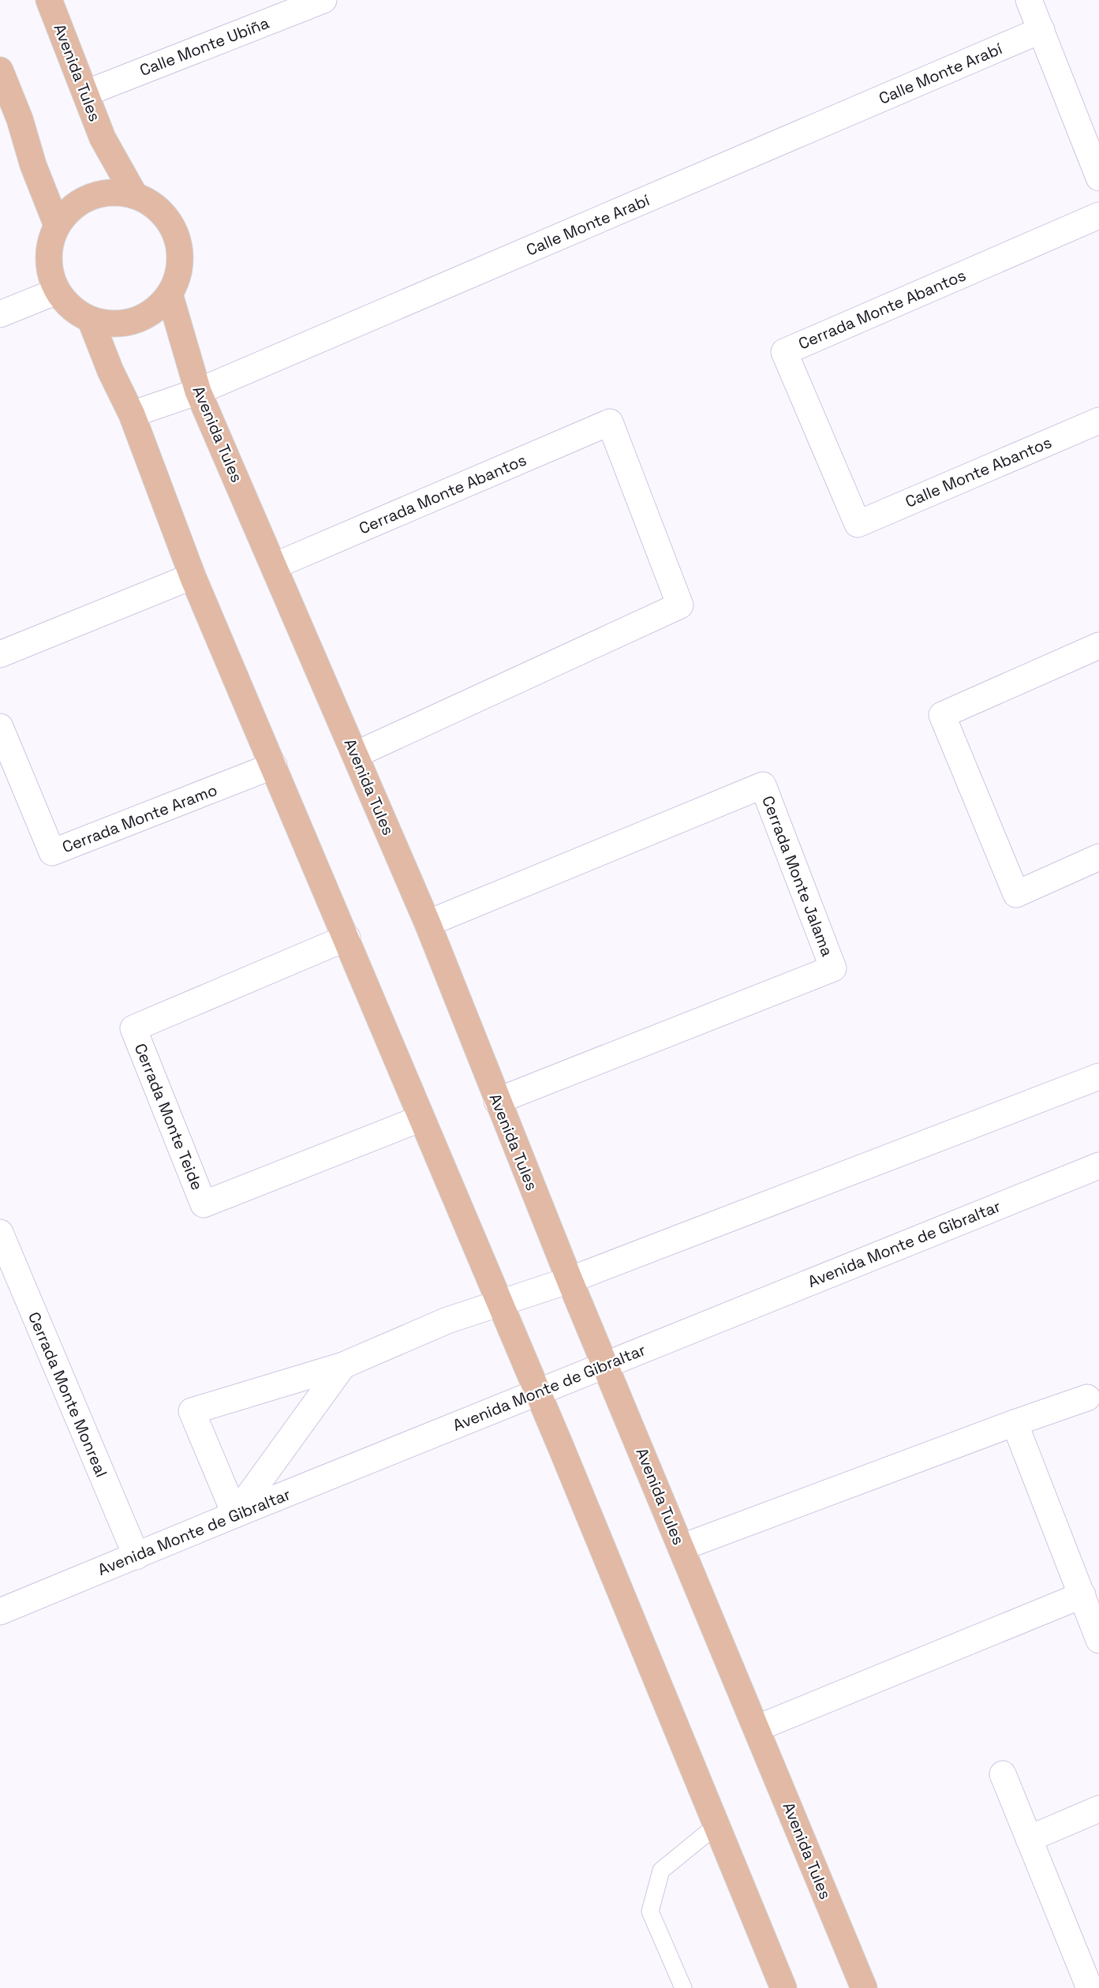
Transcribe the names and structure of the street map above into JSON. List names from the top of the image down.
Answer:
{
  "streets": {
    "main road": ["Avenida Tules"],
    "street": [
      "Calle Monte Ubiña",
      "Calle Monte Arabí",
      "Cerrada Monte Abantos",
      "Calle Monte Abantos",
      "Cerrada Monte Aramo",
      "Cerrada Monte Jalama",
      "Cerrada Monte Teide",
      "Avenida Monte de Gibraltar",
      "Cerrada Monte Monreal"
    ]
  },
  "crossings": [
    ["Calle Monte Ubiña", "Avenida Tules"],
    ["Avenida Tules", "Calle Monte Arabí"],
    ["Avenida Tules", "Cerrada Monte Abantos"],
    ["Avenida Tules", "Cerrada Monte Jalama"],
    ["Avenida Tules", "Avenida Monte de Gibraltar"],
    ["Cerrada Monte Abantos", "Calle Monte Abantos"],
    ["Avenida Monte de Gibraltar", "Cerrada Monte Monreal"]
  ]
}
